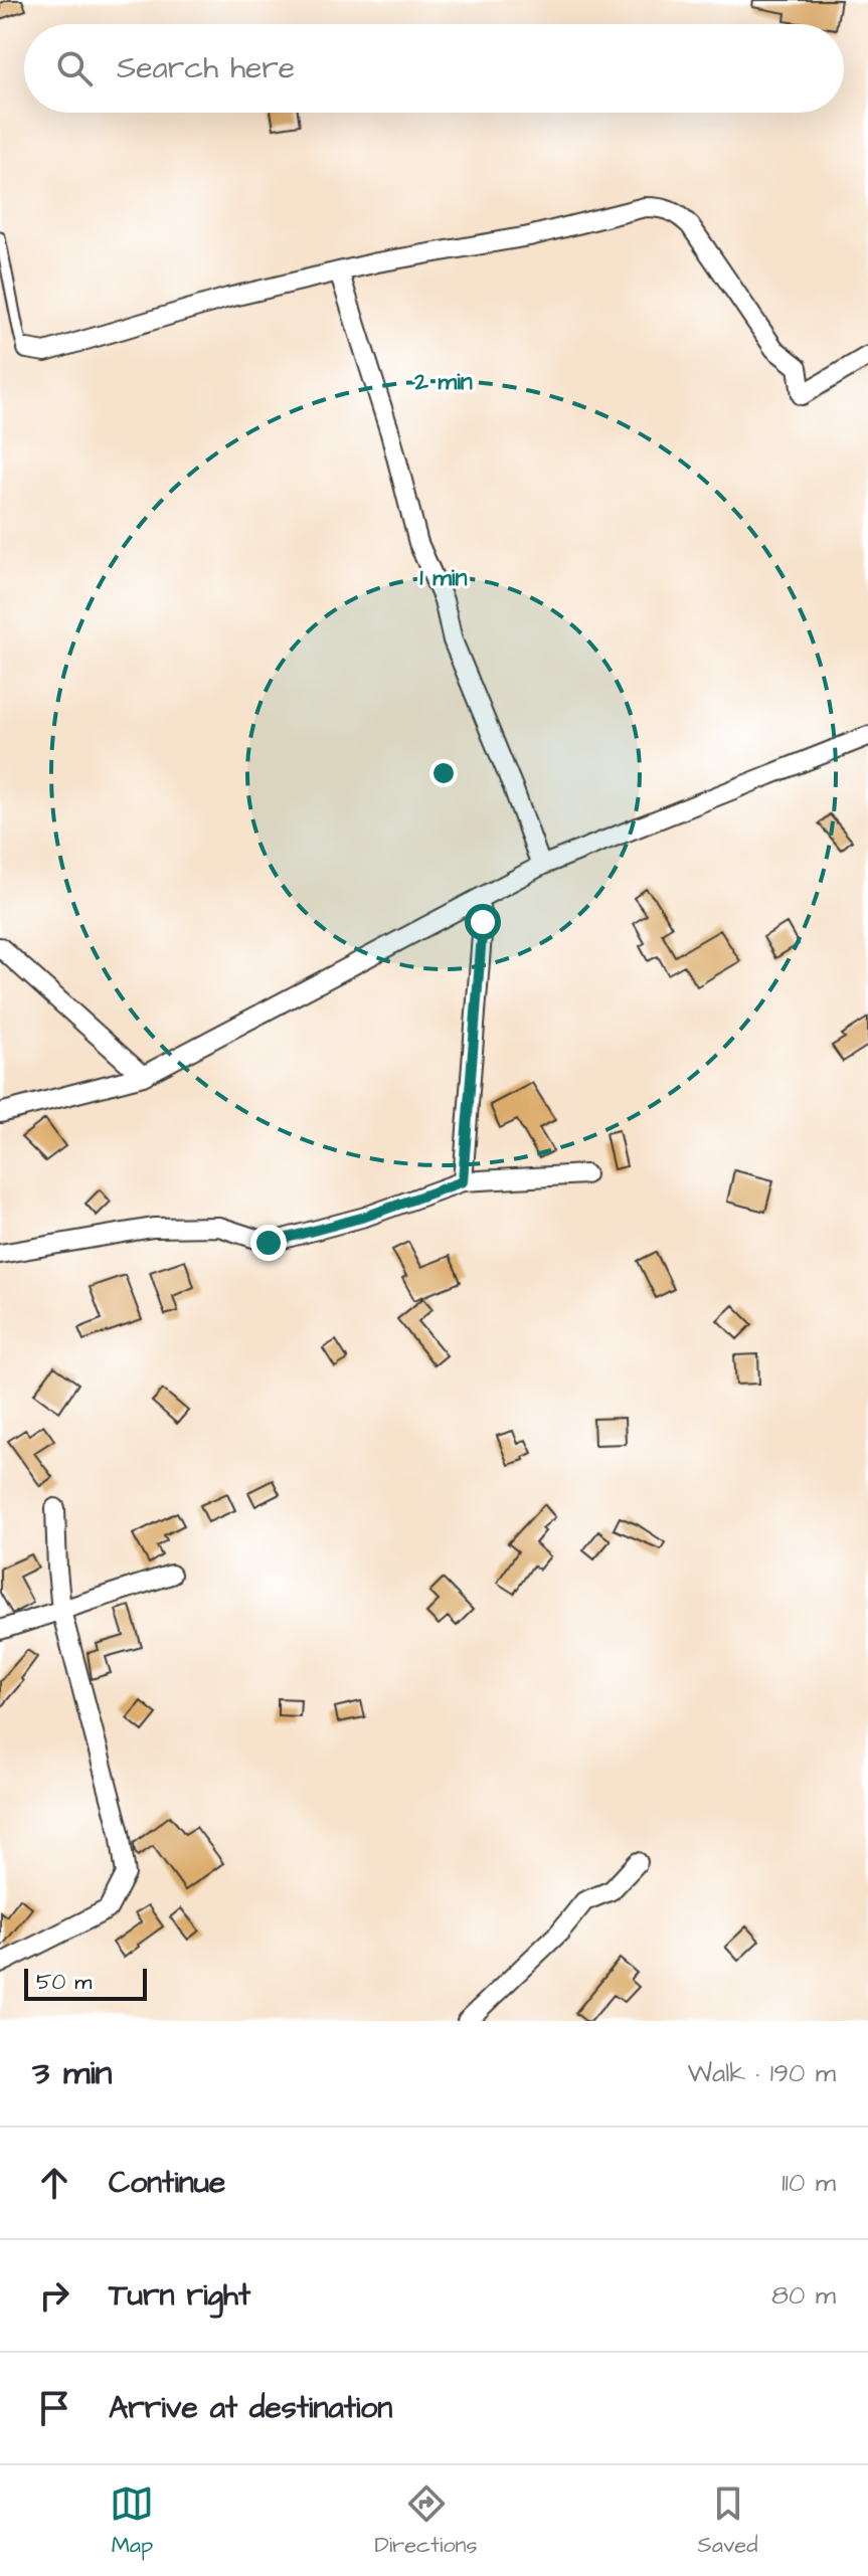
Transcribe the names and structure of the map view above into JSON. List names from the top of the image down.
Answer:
{
  "scale_bar": "50 m",
  "page": {
    "search": "Search here",
    "scale": "50 m",
    "heading": ["3 min", "Walk · 190 m"],
    "list": [
      ["Continue", "110 m"],
      ["Turn right", "80 m"],
      "Arrive at destination"
    ],
    "nav": ["Map", "Directions", "Saved"]
  },
  "rings": ["2 min", "1 min"]
}
